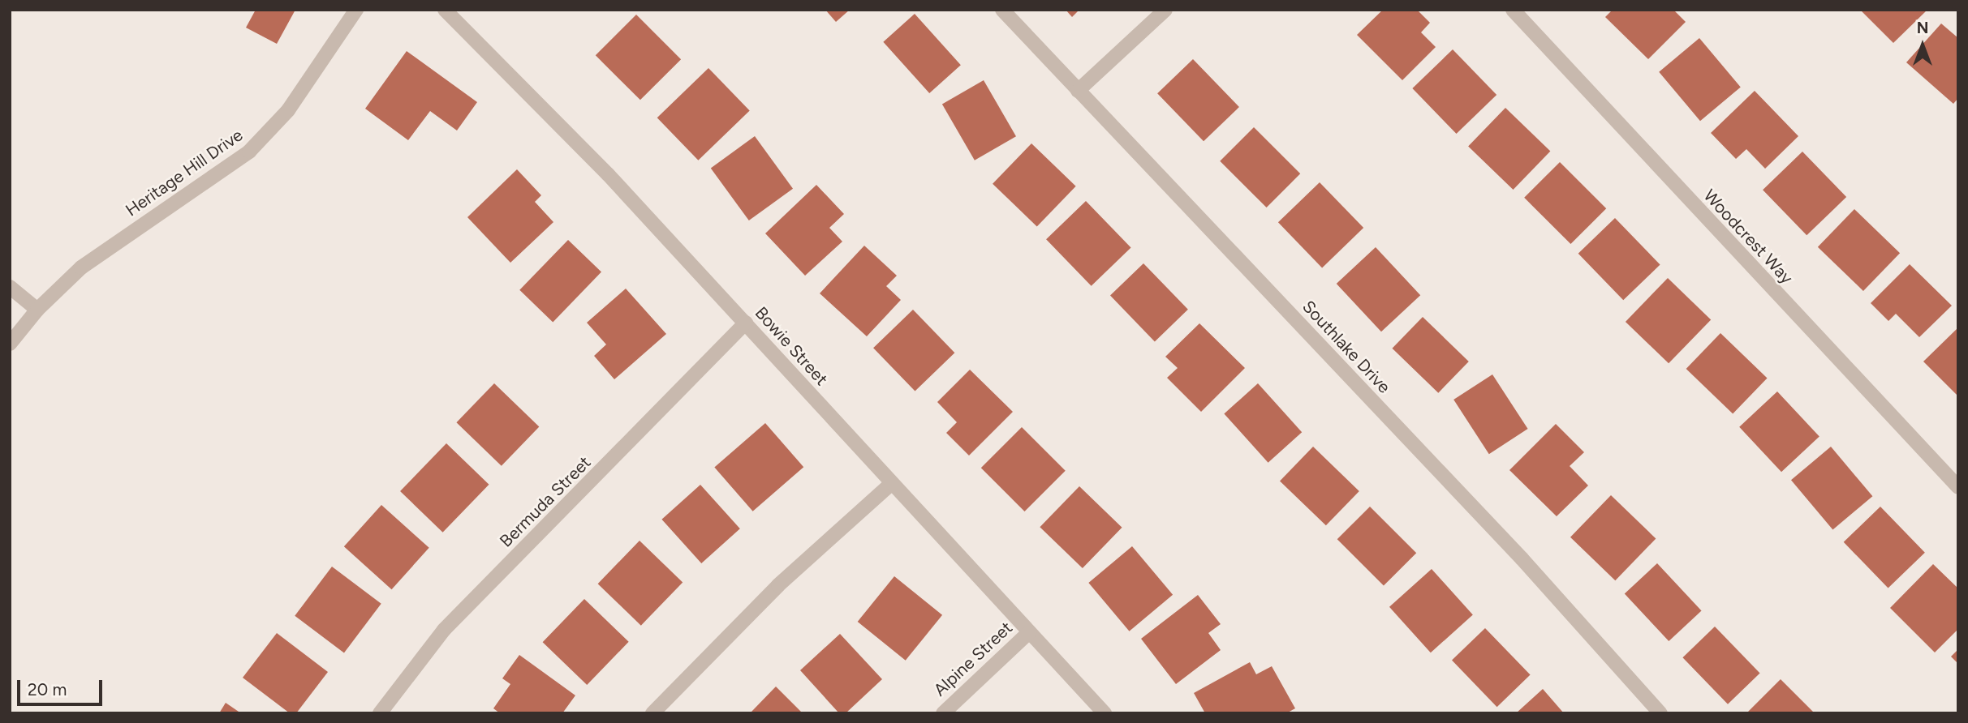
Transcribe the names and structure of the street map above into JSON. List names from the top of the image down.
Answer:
{
  "streets": {
    "street": [
      "Heritage Hill Drive",
      "Woodcrest Way",
      "Bowie Street",
      "Southlake Drive",
      "Bermuda Street",
      "Alpine Street"
    ]
  },
  "crossings": [
    ["Bowie Street", "Bermuda Street"],
    ["Bowie Street", "Alpine Street"]
  ],
  "scale_bar": "20 m",
  "north": "top"
}
